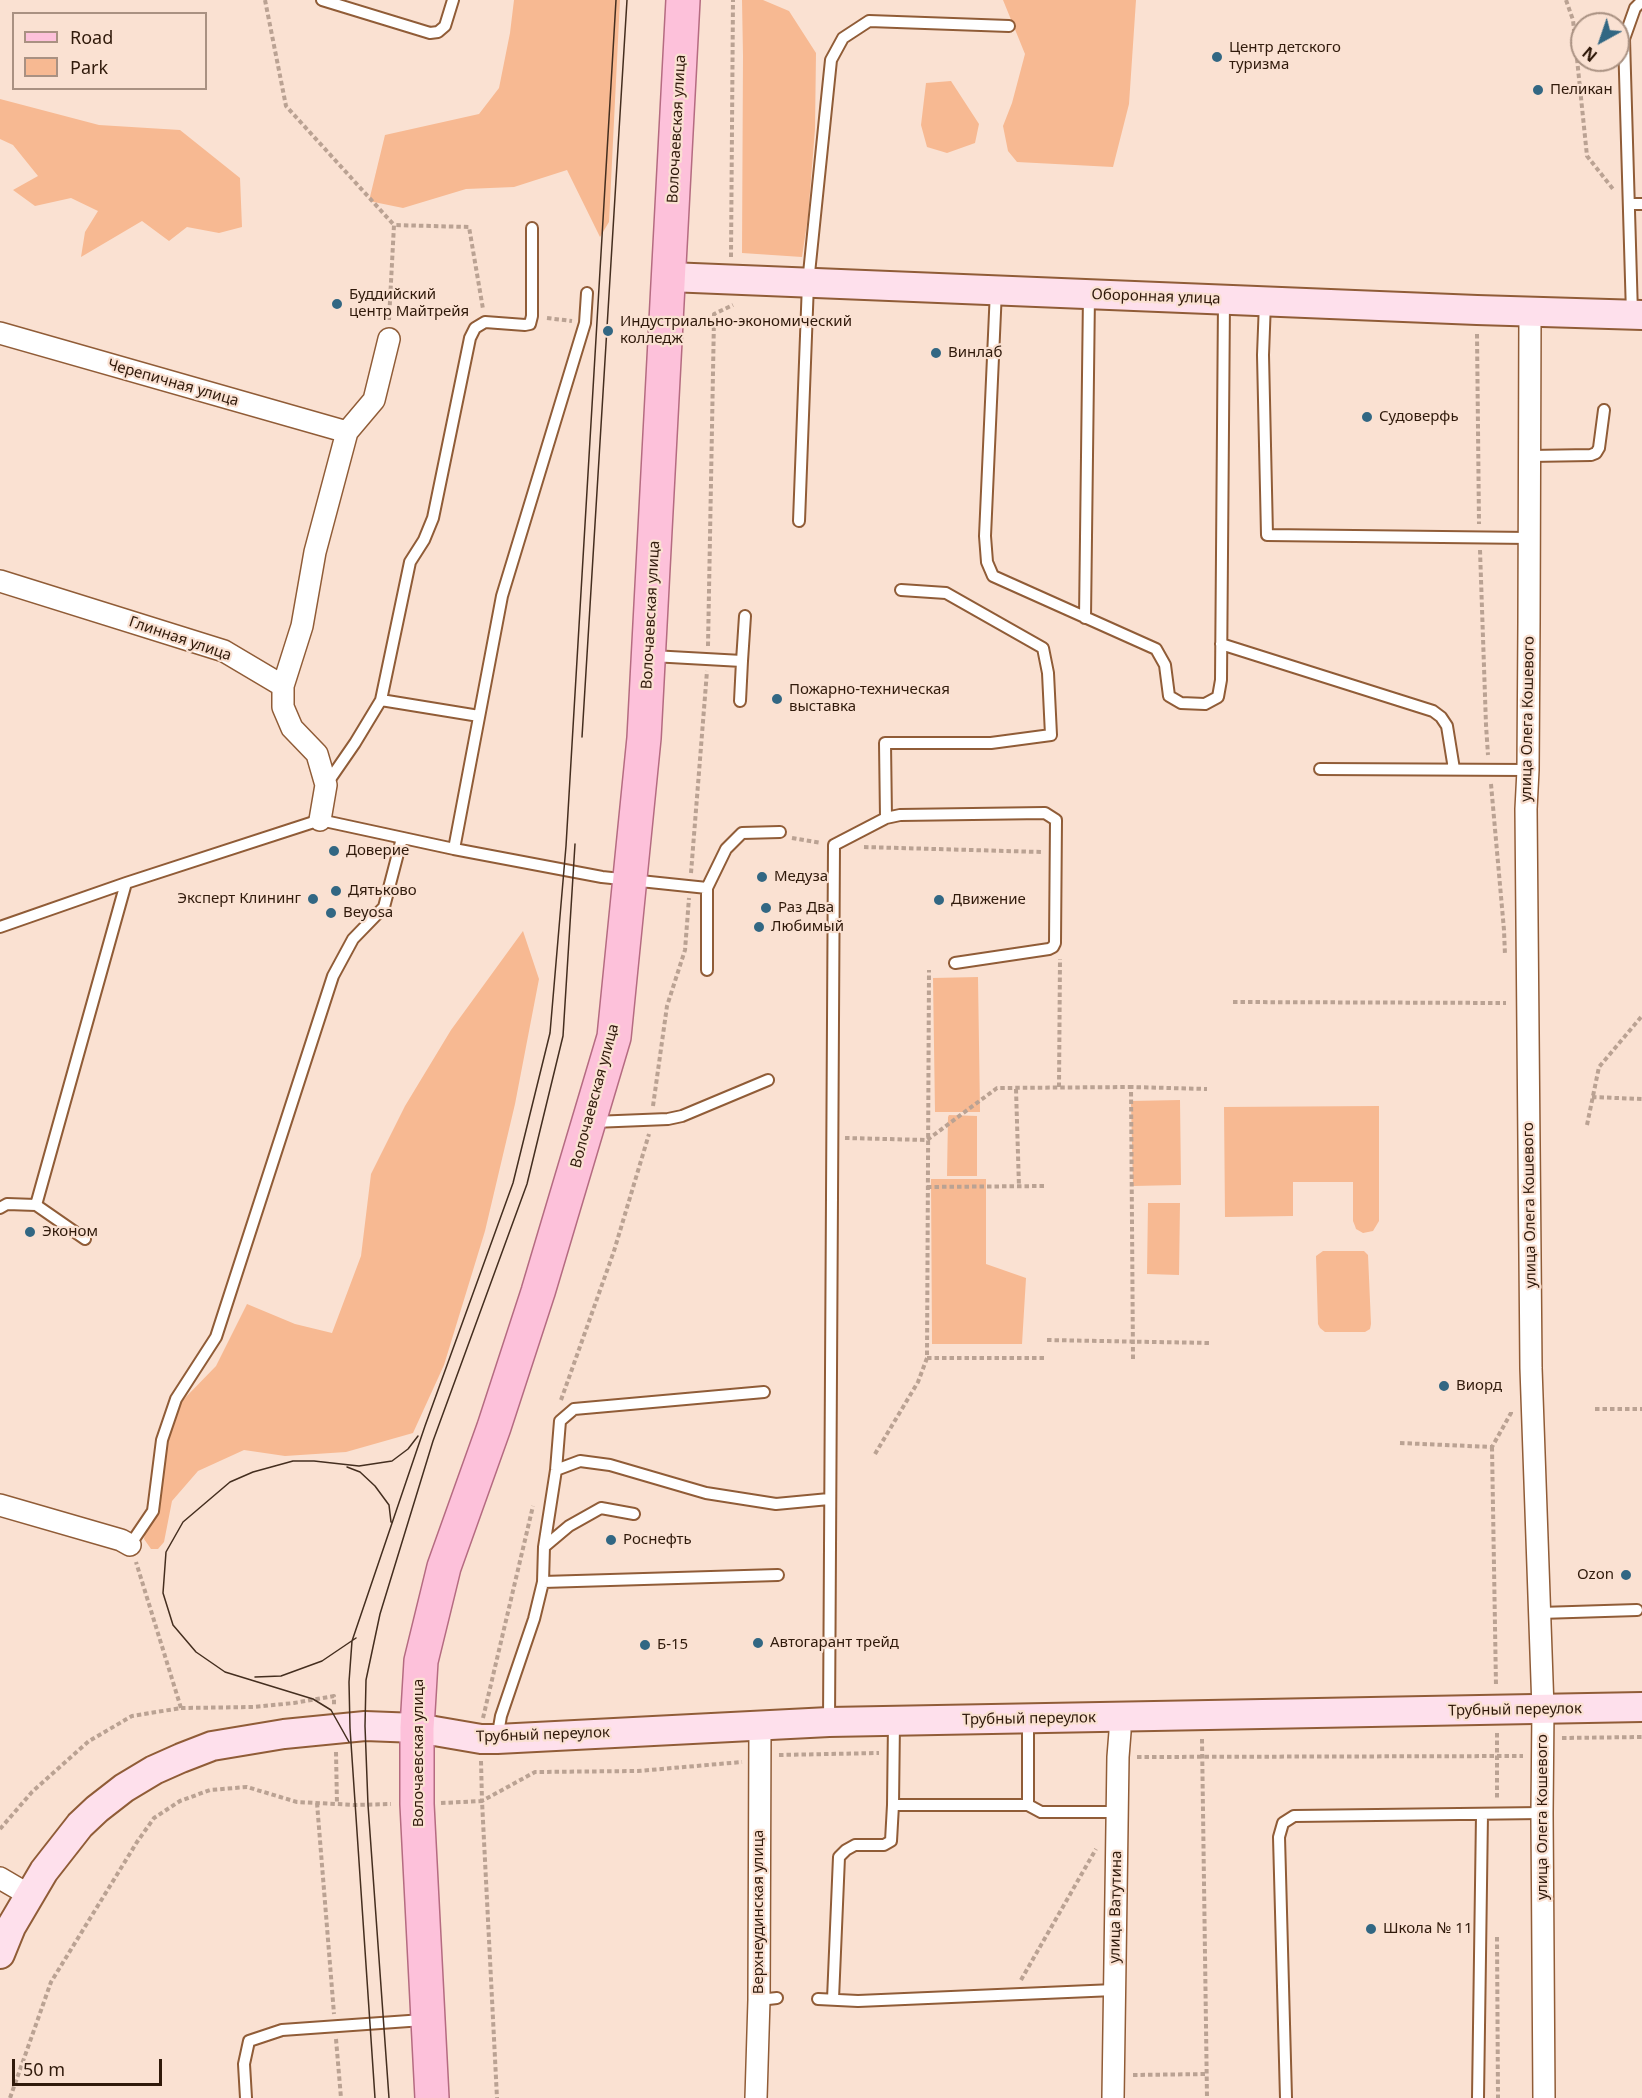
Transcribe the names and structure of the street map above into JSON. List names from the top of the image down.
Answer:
{
  "streets": {
    "main road": ["Волочаевская улица"],
    "street": [
      "Оборонная улица",
      "Черепичная улица",
      "Глинная улица",
      "улица Олега Кошевого",
      "Трубный переулок",
      "улица Ватутина",
      "Верхнеудинская улица"
    ]
  },
  "crossings": [
    ["Волочаевская улица", "Оборонная улица"],
    ["Волочаевская улица", "Трубный переулок"],
    ["Оборонная улица", "улица Олега Кошевого"],
    ["улица Олега Кошевого", "Трубный переулок"],
    ["Трубный переулок", "улица Ватутина"],
    ["Трубный переулок", "Верхнеудинская улица"]
  ],
  "places": [
    "Центр детского туризма",
    "Пеликан",
    "Буддийский центр Майтрейя",
    "Индустриально-экономический колледж",
    "Винлаб",
    "Судоверфь",
    "Пожарно-техническая выставка",
    "Доверие",
    "Медуза",
    "Дятьково",
    "Эксперт Клининг",
    "Движение",
    "Раз Два",
    "Beyosa",
    "Любимый",
    "Эконом",
    "Виорд",
    "Роснефть",
    "Ozon",
    "Автогарант трейд",
    "Б-15",
    "Школа № 11"
  ],
  "legend": ["Road", "Park"],
  "scale_bar": "50 m",
  "north": "bottom left"
}
